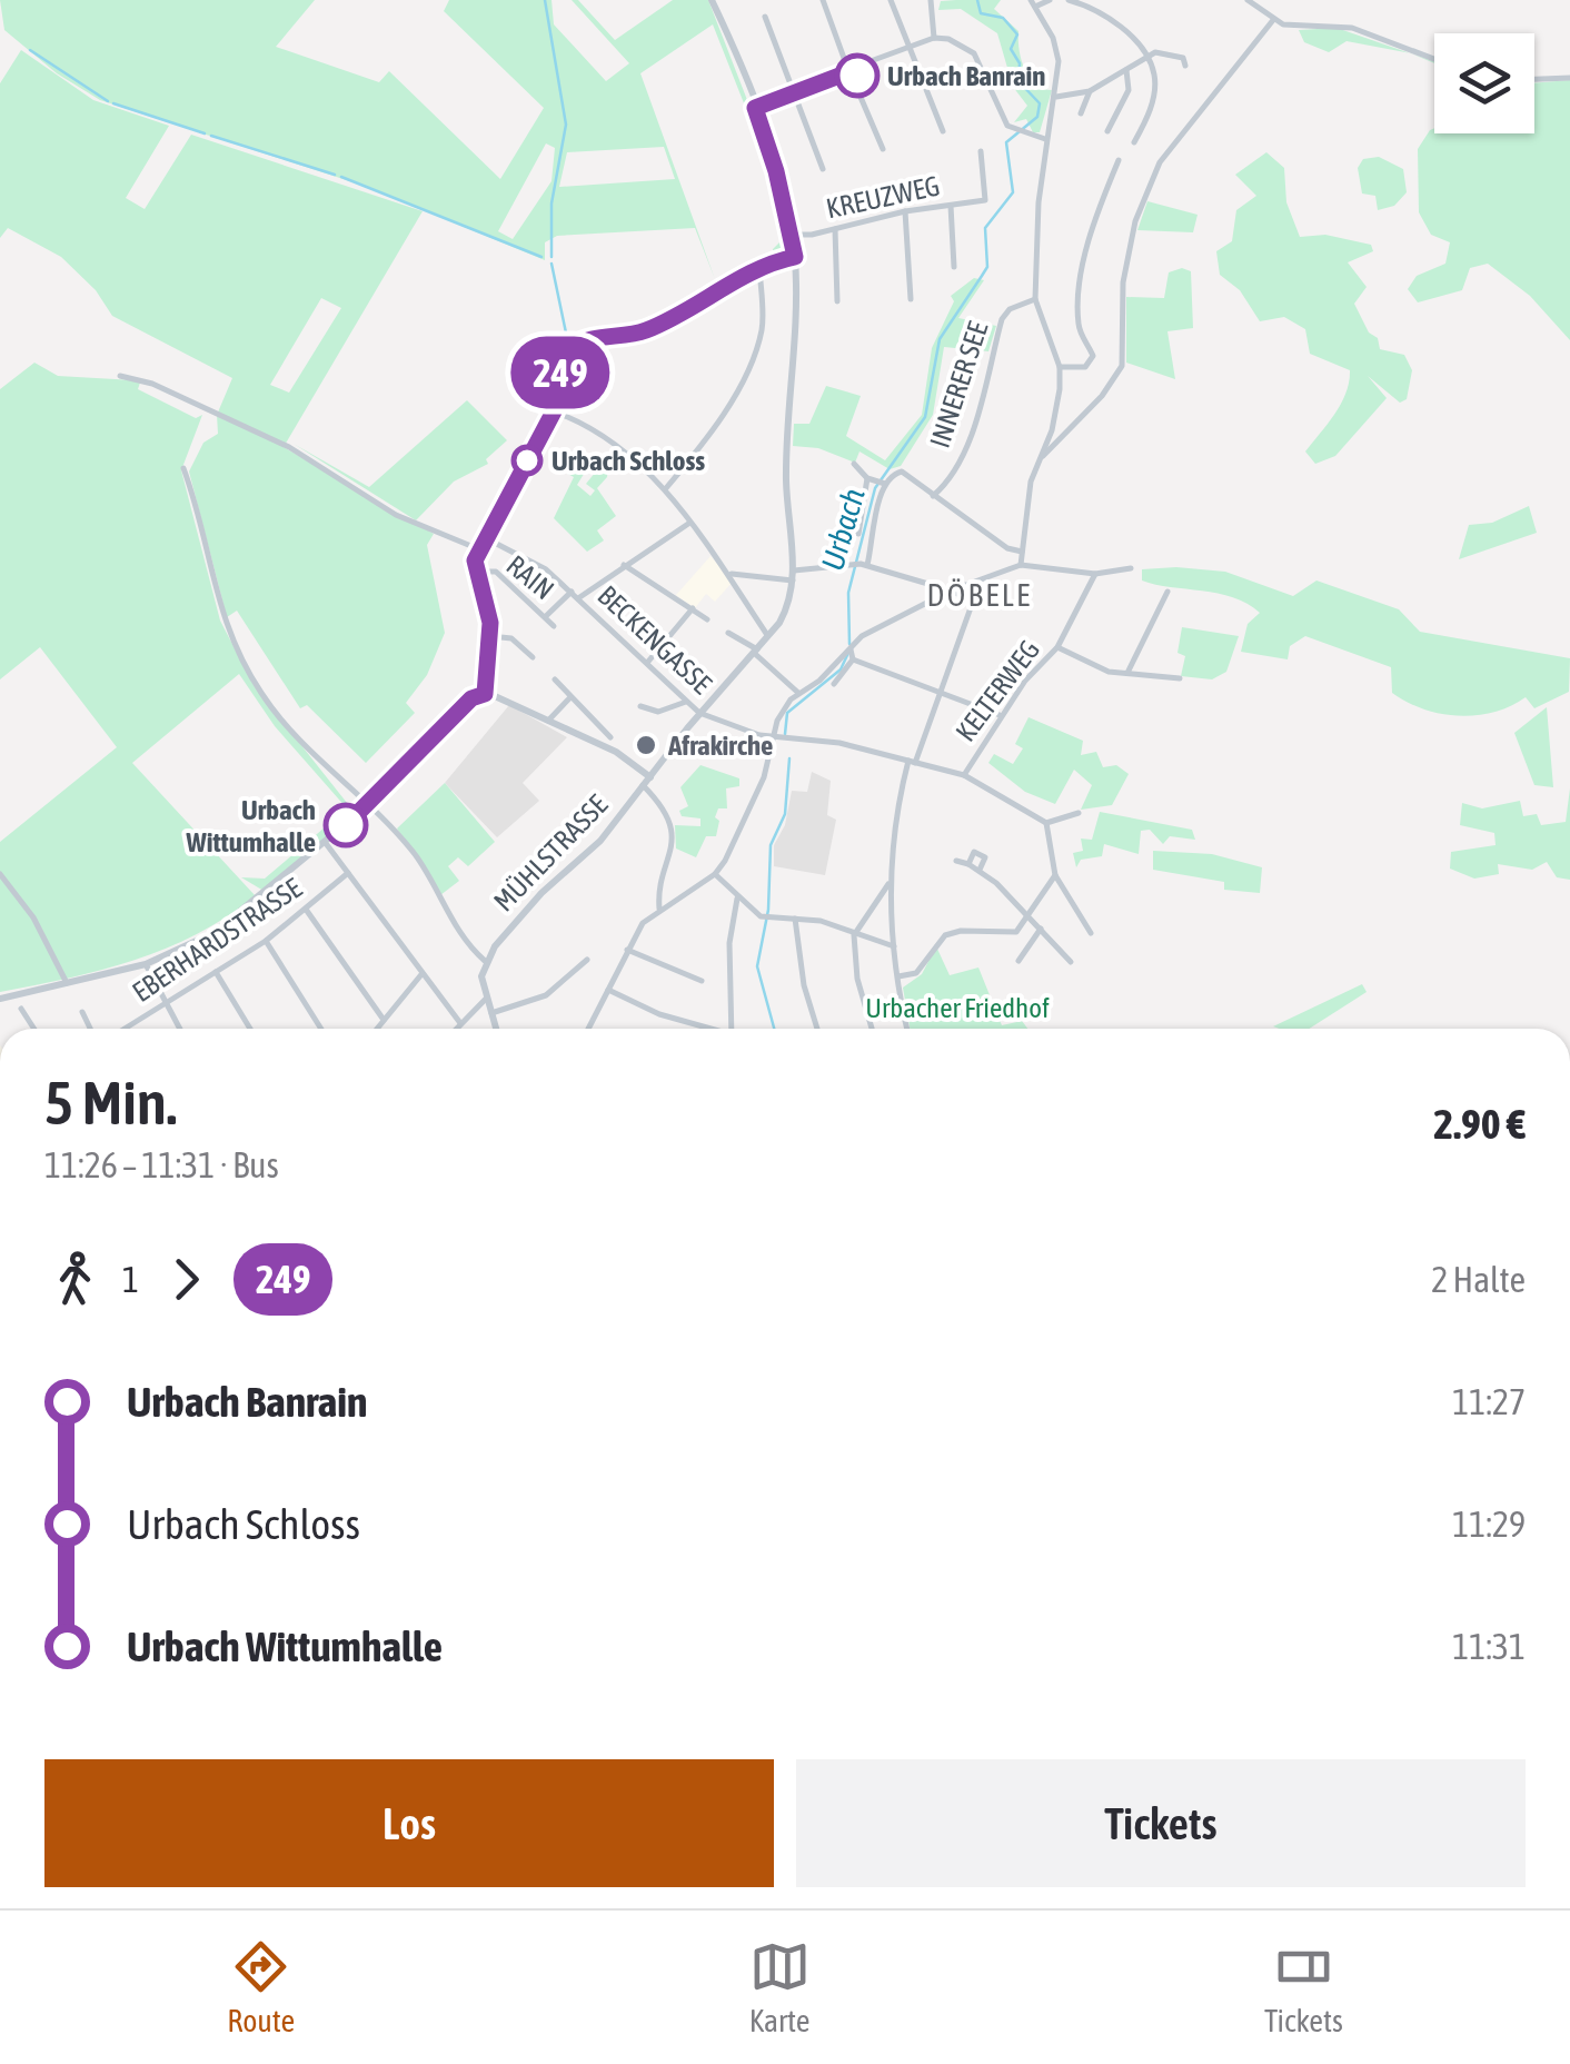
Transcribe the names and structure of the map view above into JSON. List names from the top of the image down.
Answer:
{
  "streets": {
    "street": [
      "KREUZWEG",
      "INNERER SEE",
      "RAIN",
      "BECKENGASSE",
      "KELTERWEG",
      "MÜHLSTRASSE",
      "EBERHARDSTRASSE"
    ]
  },
  "crossings": [
    ["KREUZWEG", "MÜHLSTRASSE"],
    ["RAIN", "BECKENGASSE"],
    ["BECKENGASSE", "KELTERWEG"],
    ["BECKENGASSE", "MÜHLSTRASSE"]
  ],
  "districts": ["DÖBELE"],
  "water": ["Urbach"],
  "parks": ["Urbacher Friedhof"],
  "places": [
    "Urbach Banrain",
    "Urbach Schloss",
    "Afrakirche",
    "Urbach Wittumhalle"
  ],
  "lines": ["bus line 249"],
  "page": {
    "on_map": "249",
    "heading": ["5 Min.", "11:26 – 11:31 · Bus", "2.90 €"],
    "legs": ["1", "249", "2 Halte"],
    "list": [
      {
        "name": "Urbach Banrain",
        "value": "11:27"
      },
      {
        "name": "Urbach Schloss",
        "value": "11:29"
      },
      {
        "name": "Urbach Wittumhalle",
        "value": "11:31"
      }
    ],
    "buttons": ["Los", "Tickets"],
    "tabs": ["Route", "Karte", "Tickets"]
  }
}
